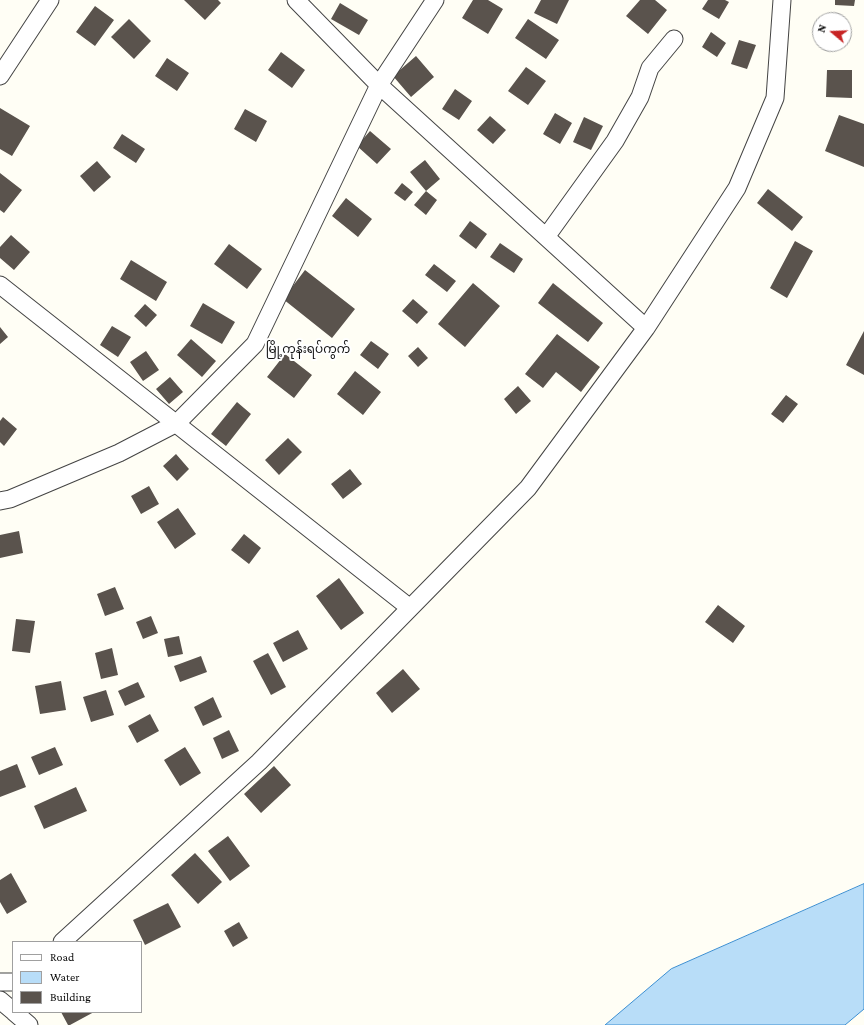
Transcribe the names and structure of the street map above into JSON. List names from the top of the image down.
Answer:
{
  "districts": ["မြို့ကုန်းရပ်ကွက်"],
  "legend": ["Road", "Water", "Building"],
  "north": "left"
}
